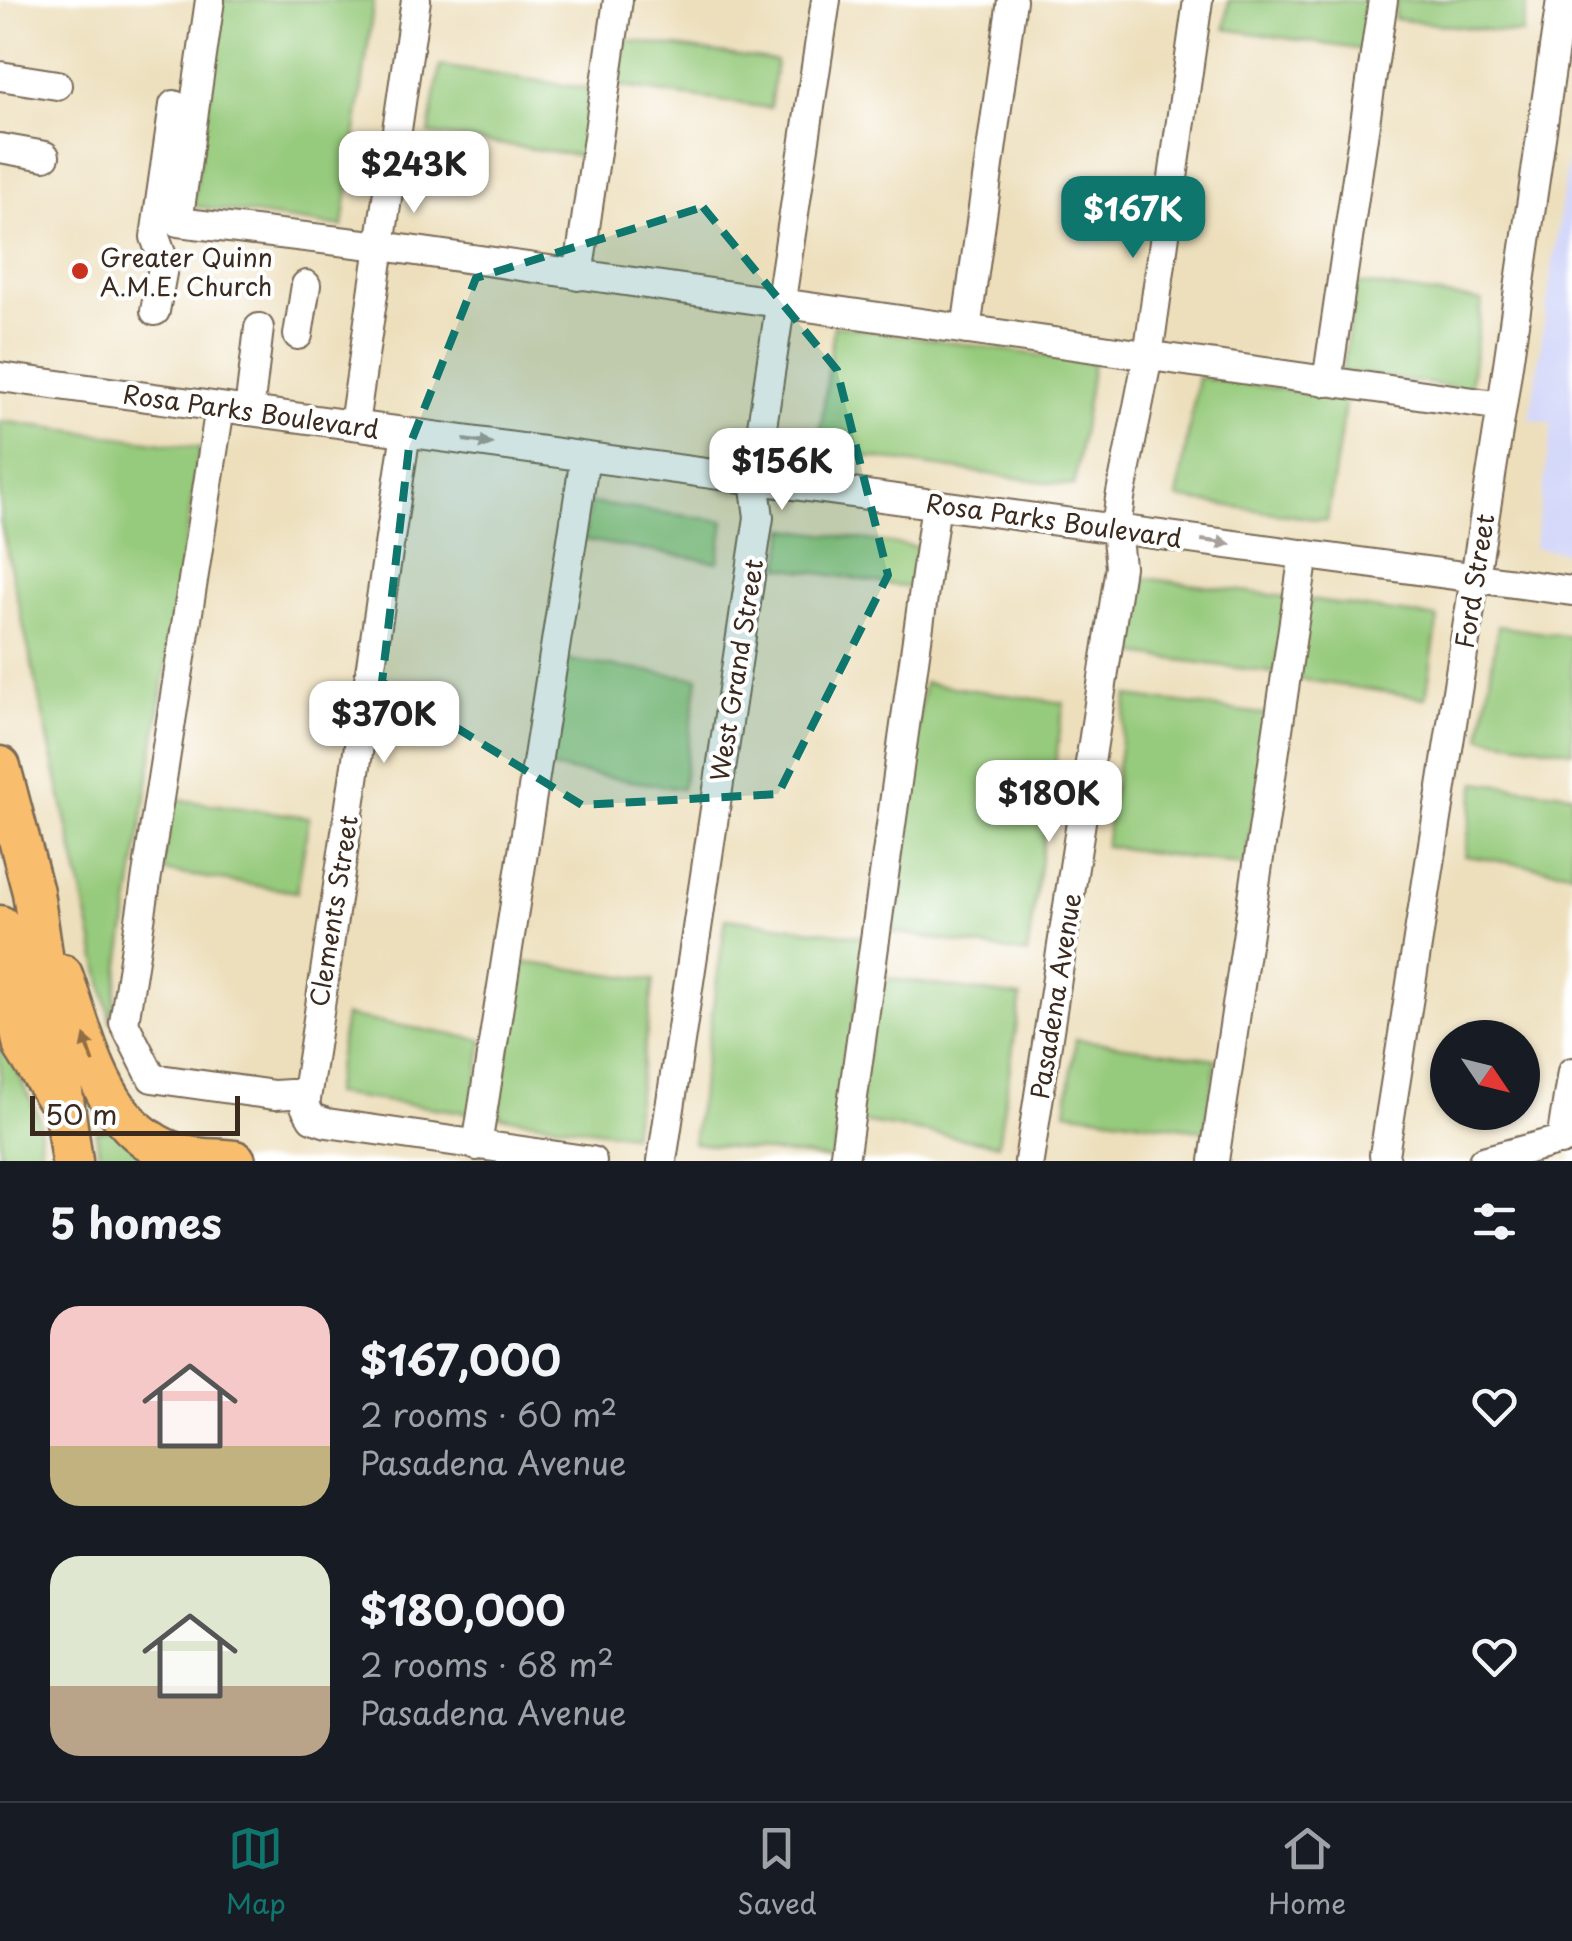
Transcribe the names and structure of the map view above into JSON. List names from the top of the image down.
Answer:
{
  "streets": {
    "street": [
      "Rosa Parks Boulevard",
      "Ford Street",
      "West Grand Street",
      "Clements Street",
      "Pasadena Avenue"
    ]
  },
  "crossings": [
    ["Rosa Parks Boulevard", "Ford Street"],
    ["Rosa Parks Boulevard", "West Grand Street"],
    ["Rosa Parks Boulevard", "Clements Street"],
    ["Rosa Parks Boulevard", "Pasadena Avenue"]
  ],
  "places": ["Greater Quinn A.M.E. Church"],
  "scale_bar": "50 m",
  "north": "bottom right",
  "page": {
    "price": [
      "$243K",
      "$167K",
      "$156K",
      "$370K",
      "$180K"
    ],
    "scale": "50 m",
    "heading": "5 homes",
    "list": [
      {
        "name": "$167,000",
        "note": "2 rooms · 60 m² · Pasadena Avenue"
      },
      {
        "name": "$180,000",
        "note": "2 rooms · 68 m² · Pasadena Avenue"
      }
    ],
    "tabs": ["Map", "Saved", "Home"]
  }
}
